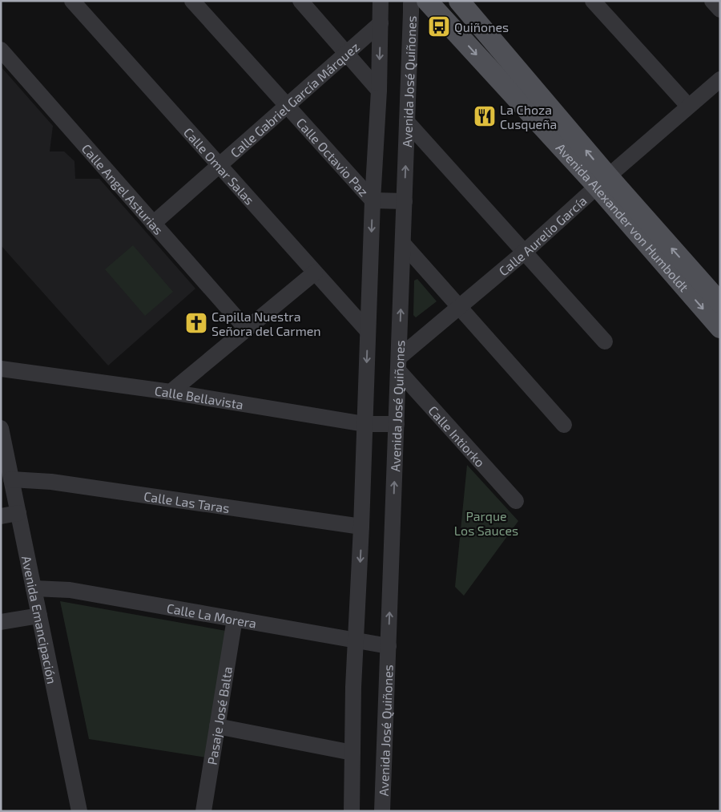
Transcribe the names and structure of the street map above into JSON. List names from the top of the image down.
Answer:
{
  "streets": {
    "main road": ["Avenida Alexander von Humboldt"],
    "street": [
      "Avenida José Quiñones",
      "Calle Gabriel García Márquez",
      "Calle Octavio Paz",
      "Calle Omar Salas",
      "Calle Angel Asturias",
      "Calle Aurelio García",
      "Calle Bellavista",
      "Calle Intiorko",
      "Calle Las Taras",
      "Calle La Morera",
      "Avenida Emancipación",
      "Pasaje José Balta"
    ]
  },
  "crossings": [
    ["Avenida José Quiñones", "Calle Octavio Paz"],
    ["Avenida José Quiñones", "Calle Aurelio García"],
    ["Avenida José Quiñones", "Calle Bellavista"],
    ["Avenida José Quiñones", "Calle Intiorko"],
    ["Avenida José Quiñones", "Calle La Morera"],
    ["Calle Gabriel García Márquez", "Calle Octavio Paz"],
    ["Calle Gabriel García Márquez", "Calle Omar Salas"],
    ["Calle Gabriel García Márquez", "Calle Angel Asturias"],
    ["Avenida Alexander von Humboldt", "Calle Aurelio García"],
    ["Calle Aurelio García", "Calle Intiorko"],
    ["Calle Las Taras", "Avenida Emancipación"],
    ["Calle La Morera", "Avenida Emancipación"],
    ["Calle La Morera", "Pasaje José Balta"]
  ],
  "parks": ["Parque Los Sauces"],
  "places": {
    "bus stop": ["Quiñones"],
    "restaurant": ["La Choza Cusqueña"],
    "church": ["Capilla Nuestra Señora del Carmen"]
  }
}
